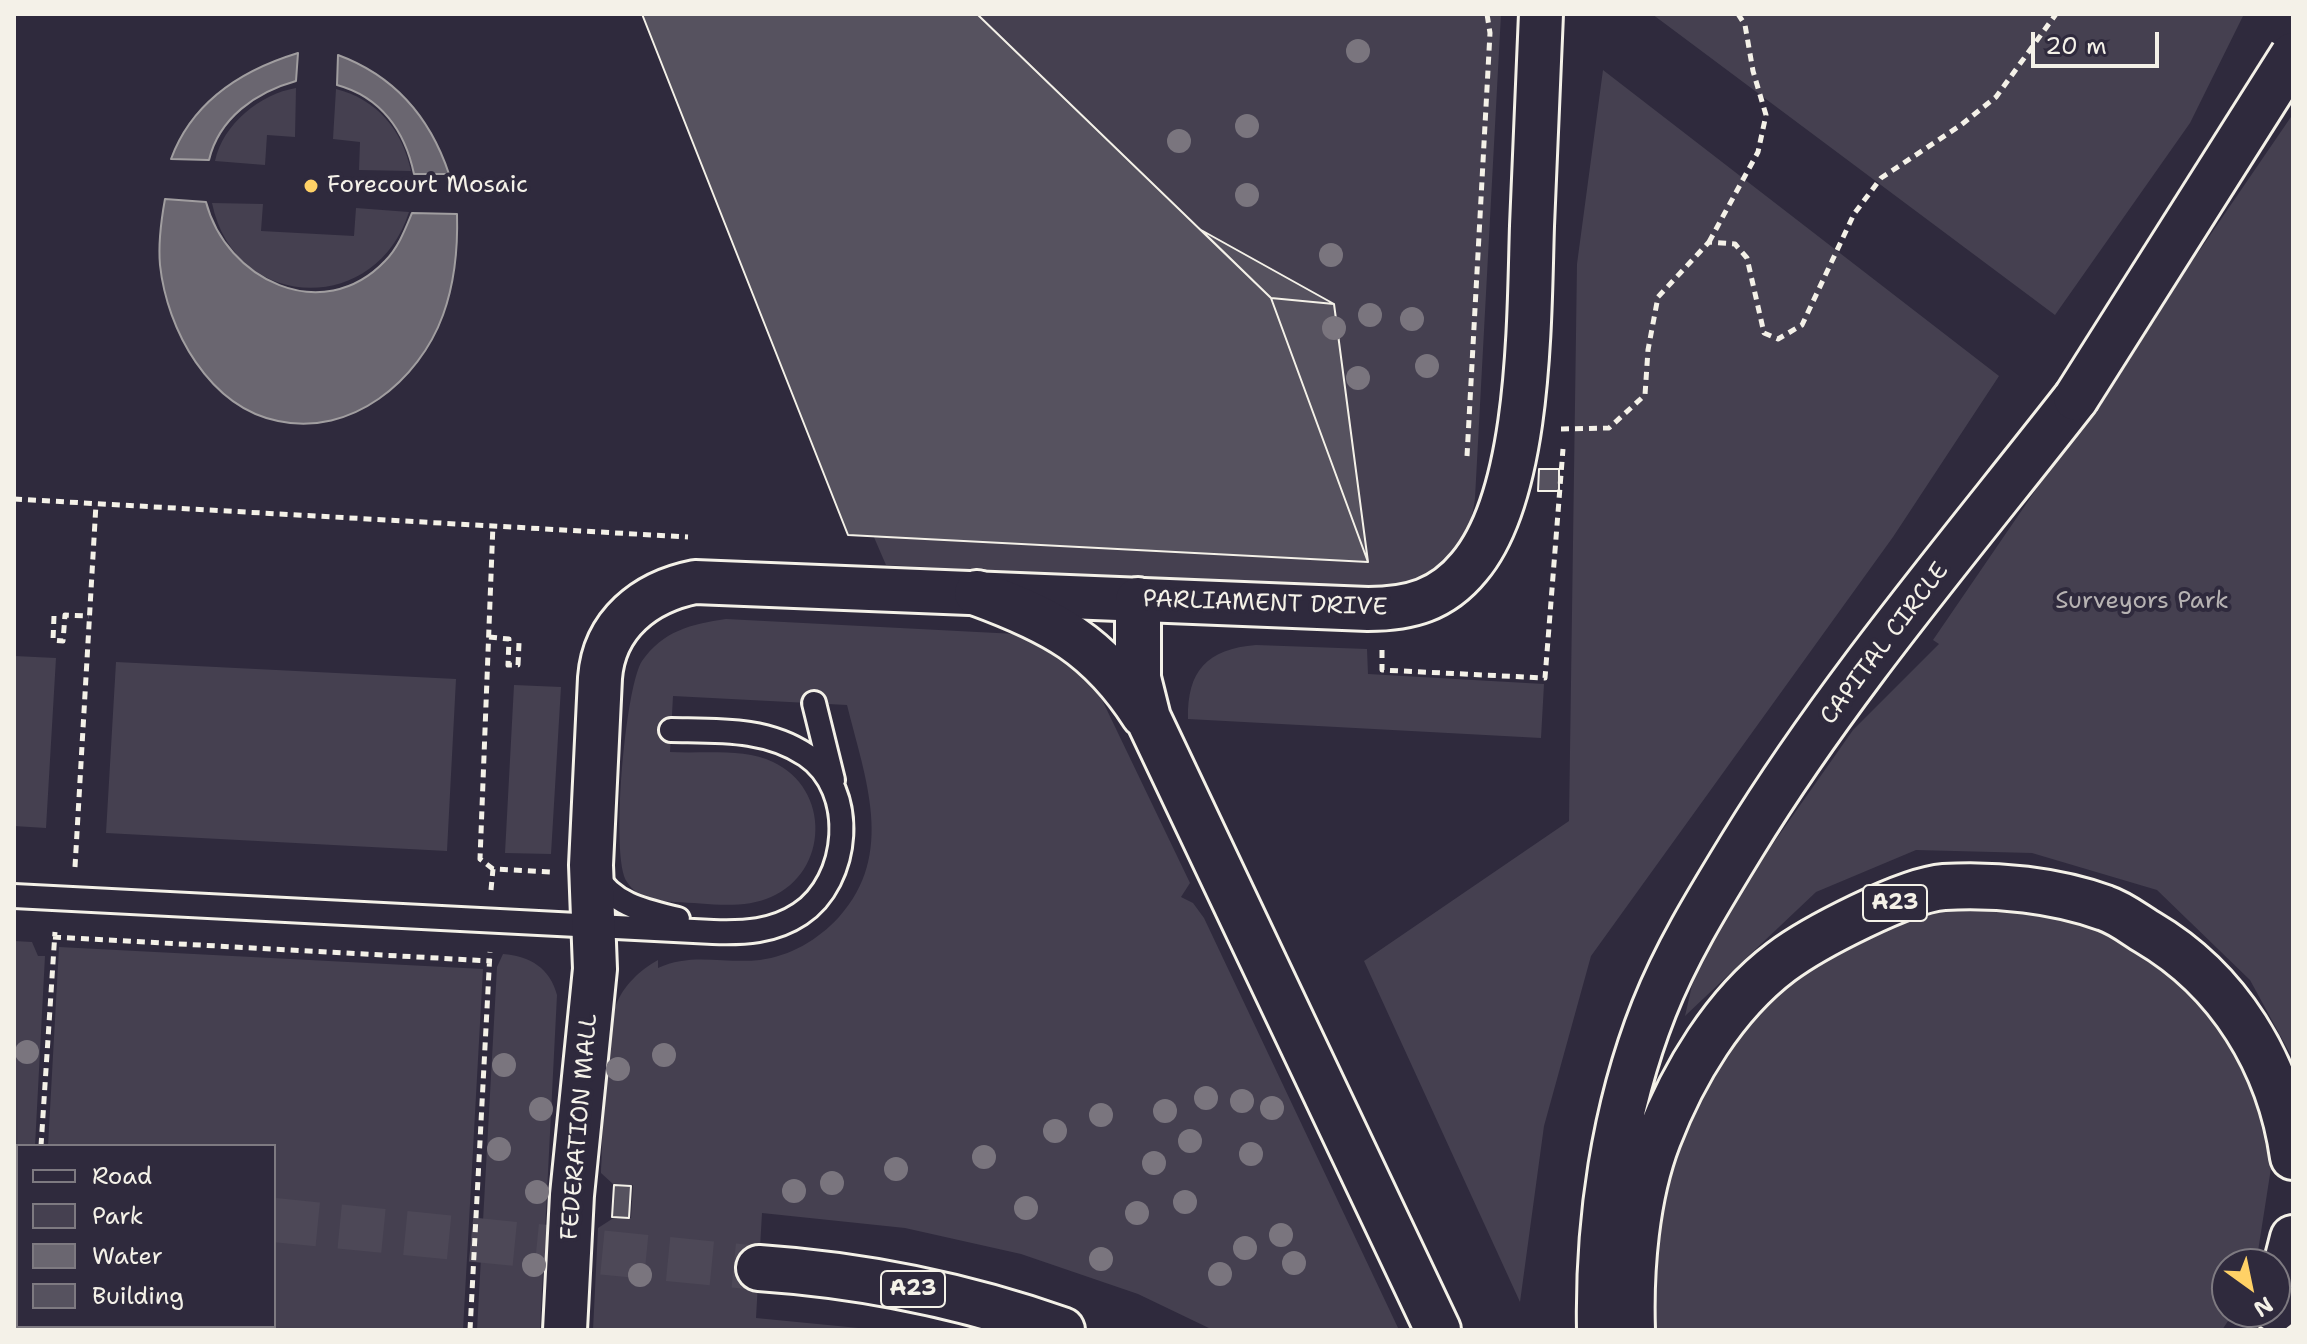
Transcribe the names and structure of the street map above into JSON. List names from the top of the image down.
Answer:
{
  "streets": {
    "highway": ["CAPITAL CIRCLE", "A23"],
    "street": ["PARLIAMENT DRIVE", "FEDERATION MALL"]
  },
  "crossings": [
    ["PARLIAMENT DRIVE", "FEDERATION MALL"]
  ],
  "parks": ["Surveyors Park"],
  "places": ["Forecourt Mosaic"],
  "legend": [
    "Road",
    "Park",
    "Water",
    "Building"
  ],
  "scale_bar": "20 m",
  "north": "bottom right"
}
